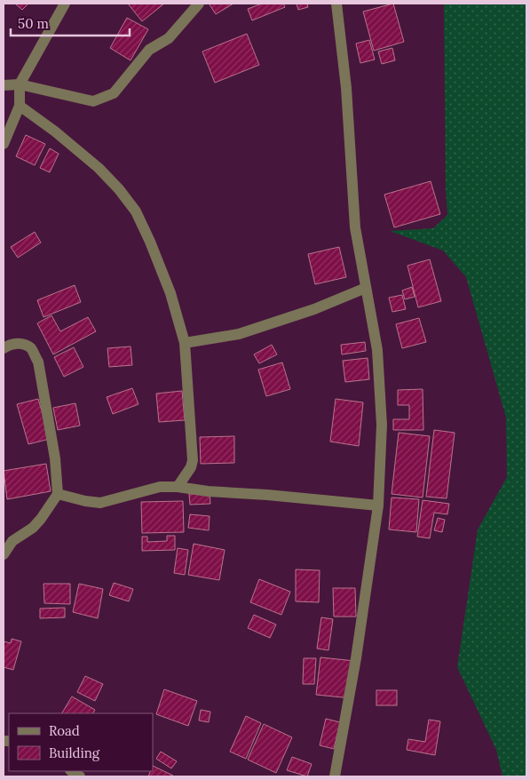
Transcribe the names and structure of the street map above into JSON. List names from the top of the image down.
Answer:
{
  "legend": ["Road", "Building"],
  "scale_bar": "50 m"
}
